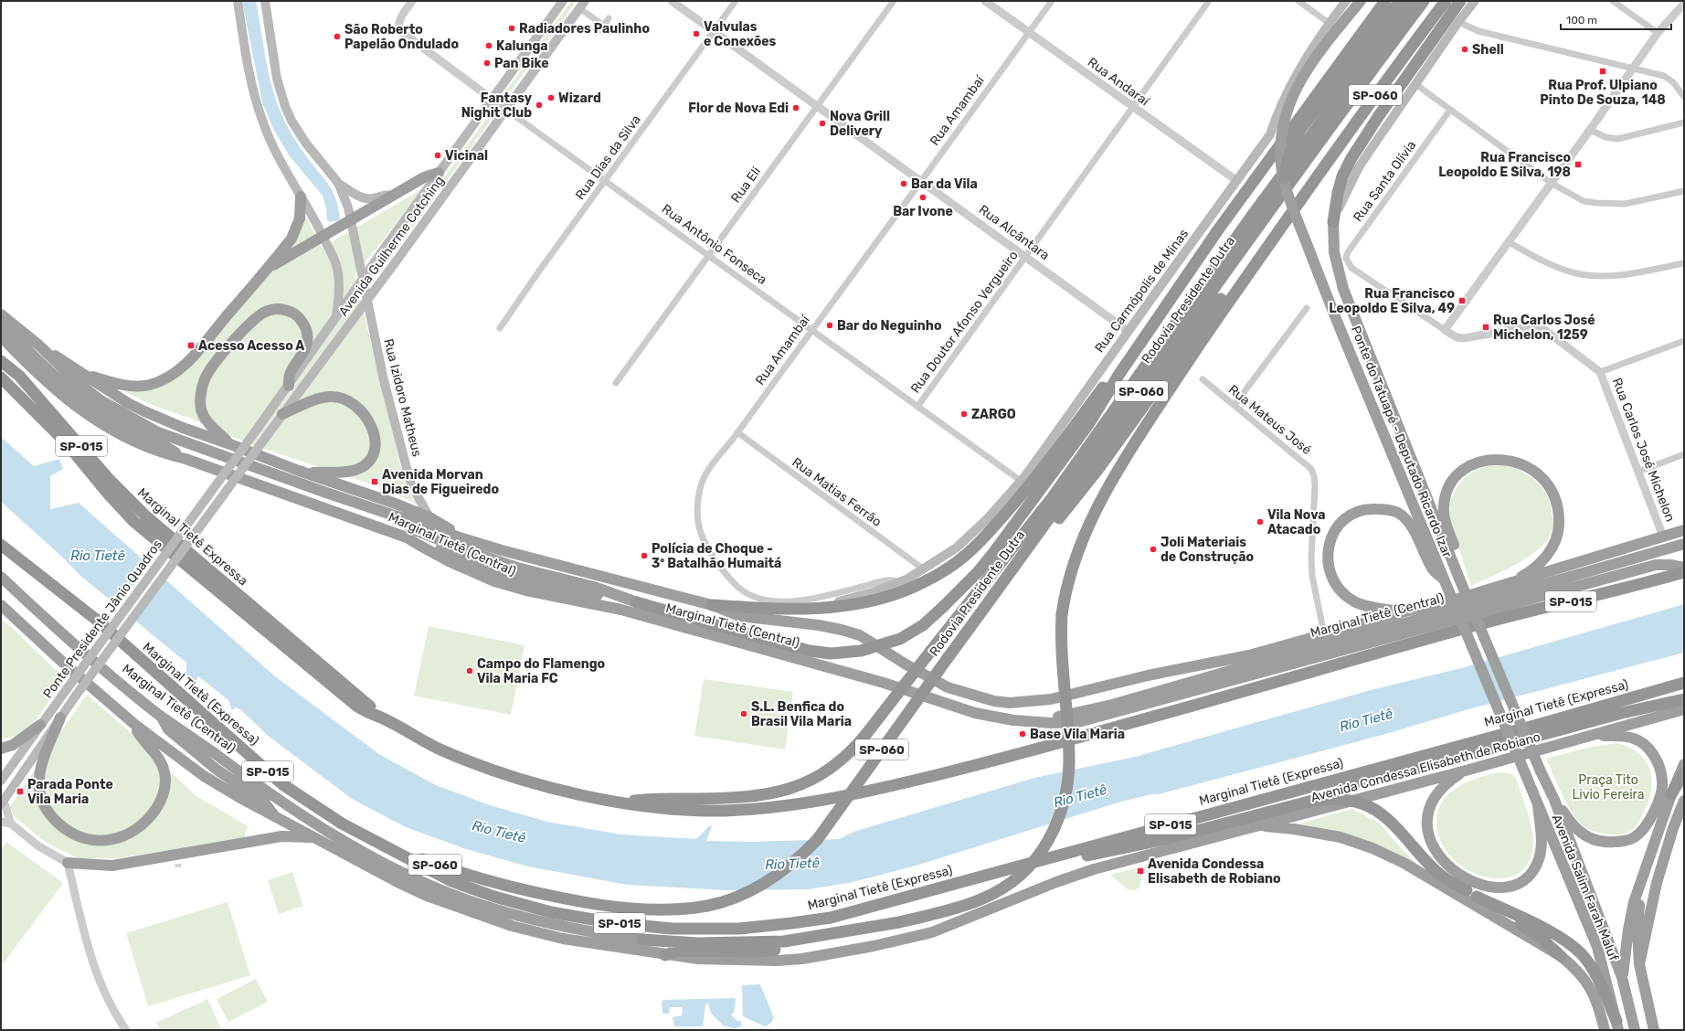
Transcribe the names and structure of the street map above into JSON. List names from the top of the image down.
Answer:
{
  "streets": {
    "highway": [
      "SP-060",
      "Rodovia Presidente Dutra",
      "Ponte do Tatuapé - Deputado Ricardo Izar",
      "SP-015",
      "Marginal Tietê Expressa",
      "Marginal Tietê (Central)",
      "Marginal Tietê (Expressa)",
      "Avenida Condessa Elisabeth de Robiano",
      "Avenida Salim Farah Maluf"
    ],
    "main road": [
      "Avenida Guilherme Cotching",
      "Rua Carmópolis de Minas",
      "Rua Izidoro Matheus",
      "Ponte Presidente Jânio Quadros"
    ],
    "street": [
      "Rua Andaraí",
      "Rua Amambaí",
      "Rua Dias da Silva",
      "Rua Santa Olívia",
      "Rua Eli",
      "Rua Alcântara",
      "Rua Antônio Fonseca",
      "Rua Doutor Afonso Vergueiro",
      "Rua Mateus José",
      "Rua Carlos José Michelon",
      "Rua Matias Ferrão"
    ]
  },
  "crossings": [
    ["Rua Andaraí", "Rua Amambaí"],
    ["Rua Andaraí", "Rua Carmópolis de Minas"],
    ["Rua Andaraí", "Rua Doutor Afonso Vergueiro"],
    ["Rua Amambaí", "Rua Alcântara"],
    ["Rua Amambaí", "Rua Antônio Fonseca"],
    ["Rua Amambaí", "Rua Matias Ferrão"],
    ["Rua Dias da Silva", "Rua Alcântara"],
    ["Rua Dias da Silva", "Rua Antônio Fonseca"],
    ["Rua Santa Olívia", "Rua Carlos José Michelon"],
    ["Rua Eli", "Rua Alcântara"],
    ["Rua Eli", "Rua Antônio Fonseca"],
    ["Rua Alcântara", "Rua Carmópolis de Minas"],
    ["Rua Alcântara", "Rua Doutor Afonso Vergueiro"],
    ["Rua Antônio Fonseca", "Avenida Guilherme Cotching"],
    ["Rua Antônio Fonseca", "Rua Carmópolis de Minas"],
    ["Rua Antônio Fonseca", "Rua Doutor Afonso Vergueiro"],
    ["Avenida Guilherme Cotching", "Rua Izidoro Matheus"],
    ["Avenida Guilherme Cotching", "Ponte Presidente Jânio Quadros"],
    ["Rua Carmópolis de Minas", "Rua Matias Ferrão"],
    ["Rodovia Presidente Dutra", "SP-015"],
    ["Rodovia Presidente Dutra", "Marginal Tietê (Expressa)"],
    ["Ponte do Tatuapé - Deputado Ricardo Izar", "Avenida Salim Farah Maluf"],
    ["SP-015", "Marginal Tietê Expressa"],
    ["SP-015", "Marginal Tietê (Expressa)"]
  ],
  "water": ["Rio Tietê"],
  "parks": ["Praça Tito Livio Fereira"],
  "places": {
    "other": [
      "Radiadores Paulinho",
      "Valvulas e Conexões",
      "São Roberto Papelão Ondulado",
      "Kalunga",
      "Shell",
      "Pan Bike",
      "Wizard",
      "Fantasy Nighit Club",
      "Flor de Nova Edi",
      "Nova Grill Delivery",
      "Vicinal",
      "Bar da Vila",
      "Bar Ivone",
      "Bar do Neguinho",
      "ZARGO",
      "Vila Nova Atacado",
      "Joli Materiais de Construção",
      "Polícia de Choque - 3º Batalhão Humaitá",
      "Campo do Flamengo Vila Maria FC",
      "S.L. Benfica do Brasil Vila Maria",
      "Base Vila Maria"
    ],
    "transit": [
      "Rua Prof. Ulpiano Pinto De Souza, 148",
      "Rua Francisco Leopoldo E Silva, 198",
      "Rua Francisco Leopoldo E Silva, 49",
      "Rua Carlos José Michelon, 1259",
      "Acesso Acesso A",
      "Avenida Morvan Dias de Figueiredo",
      "Parada Ponte Vila Maria",
      "Avenida Condessa Elisabeth de Robiano"
    ]
  },
  "scale_bar": "100 m"
}
